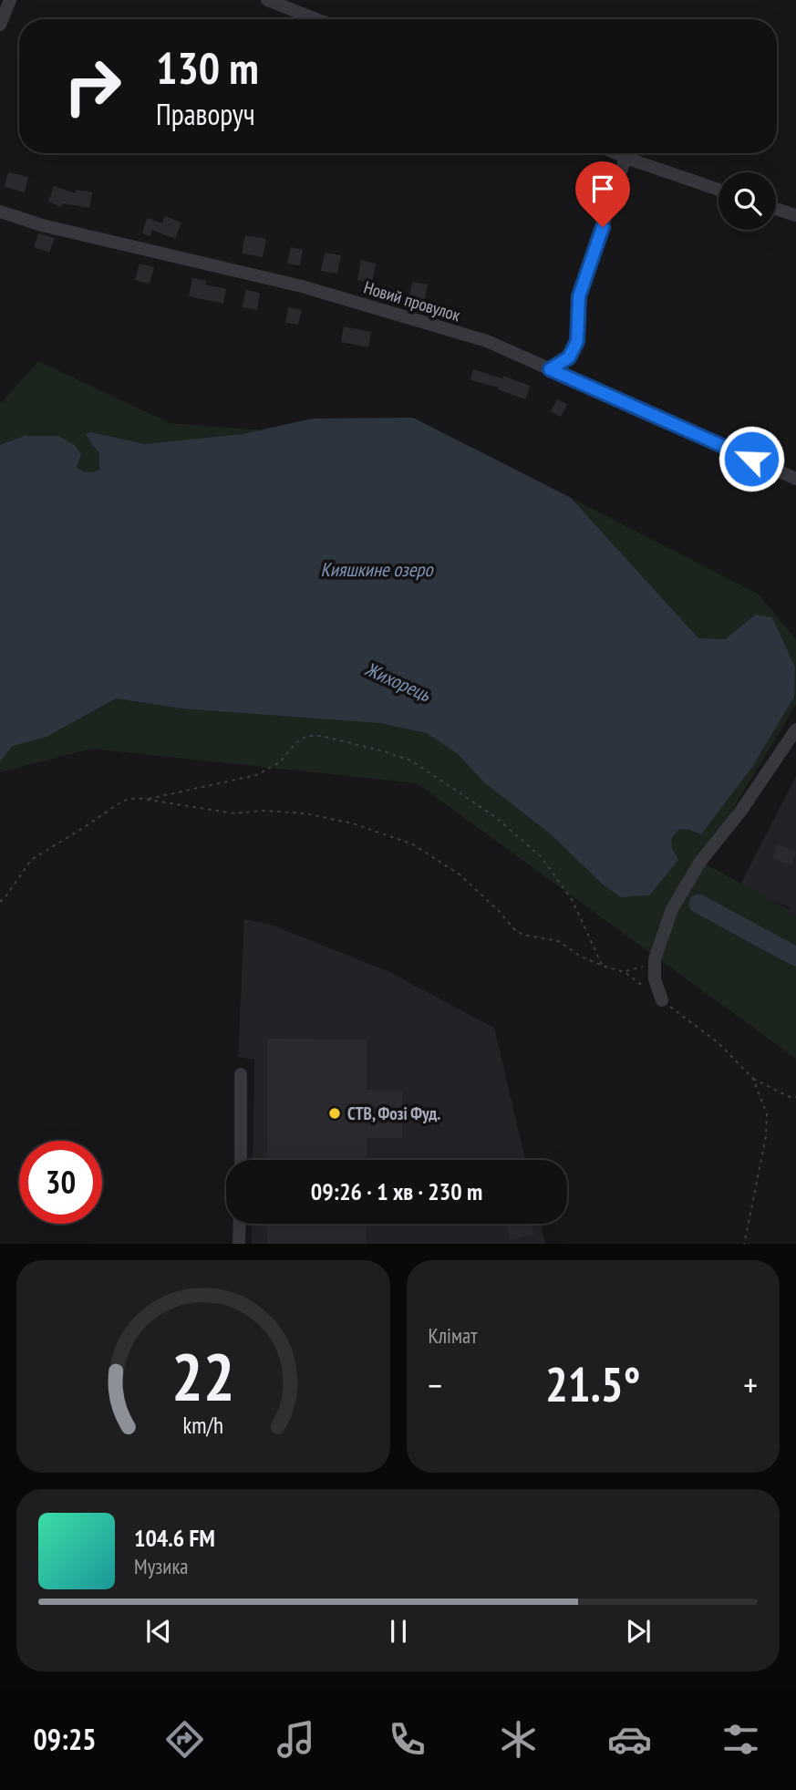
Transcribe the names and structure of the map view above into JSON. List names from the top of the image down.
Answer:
{
  "streets": {
    "street": ["Новий провулок"]
  },
  "water": ["Кияшкине озеро", "Жихорець"],
  "places": ["СТВ, Фозі Фуд."],
  "page": {
    "turn": ["130 m", "Праворуч"],
    "limit": "30",
    "trip": "09:26 · 1 хв · 230 m",
    "tile": "Клімат",
    "heat": ["−", "21.5°", "+"],
    "song": ["104.6 FM", "Музика"],
    "tabs": "09:25",
    "gauge": ["22", "km/h"]
  }
}
